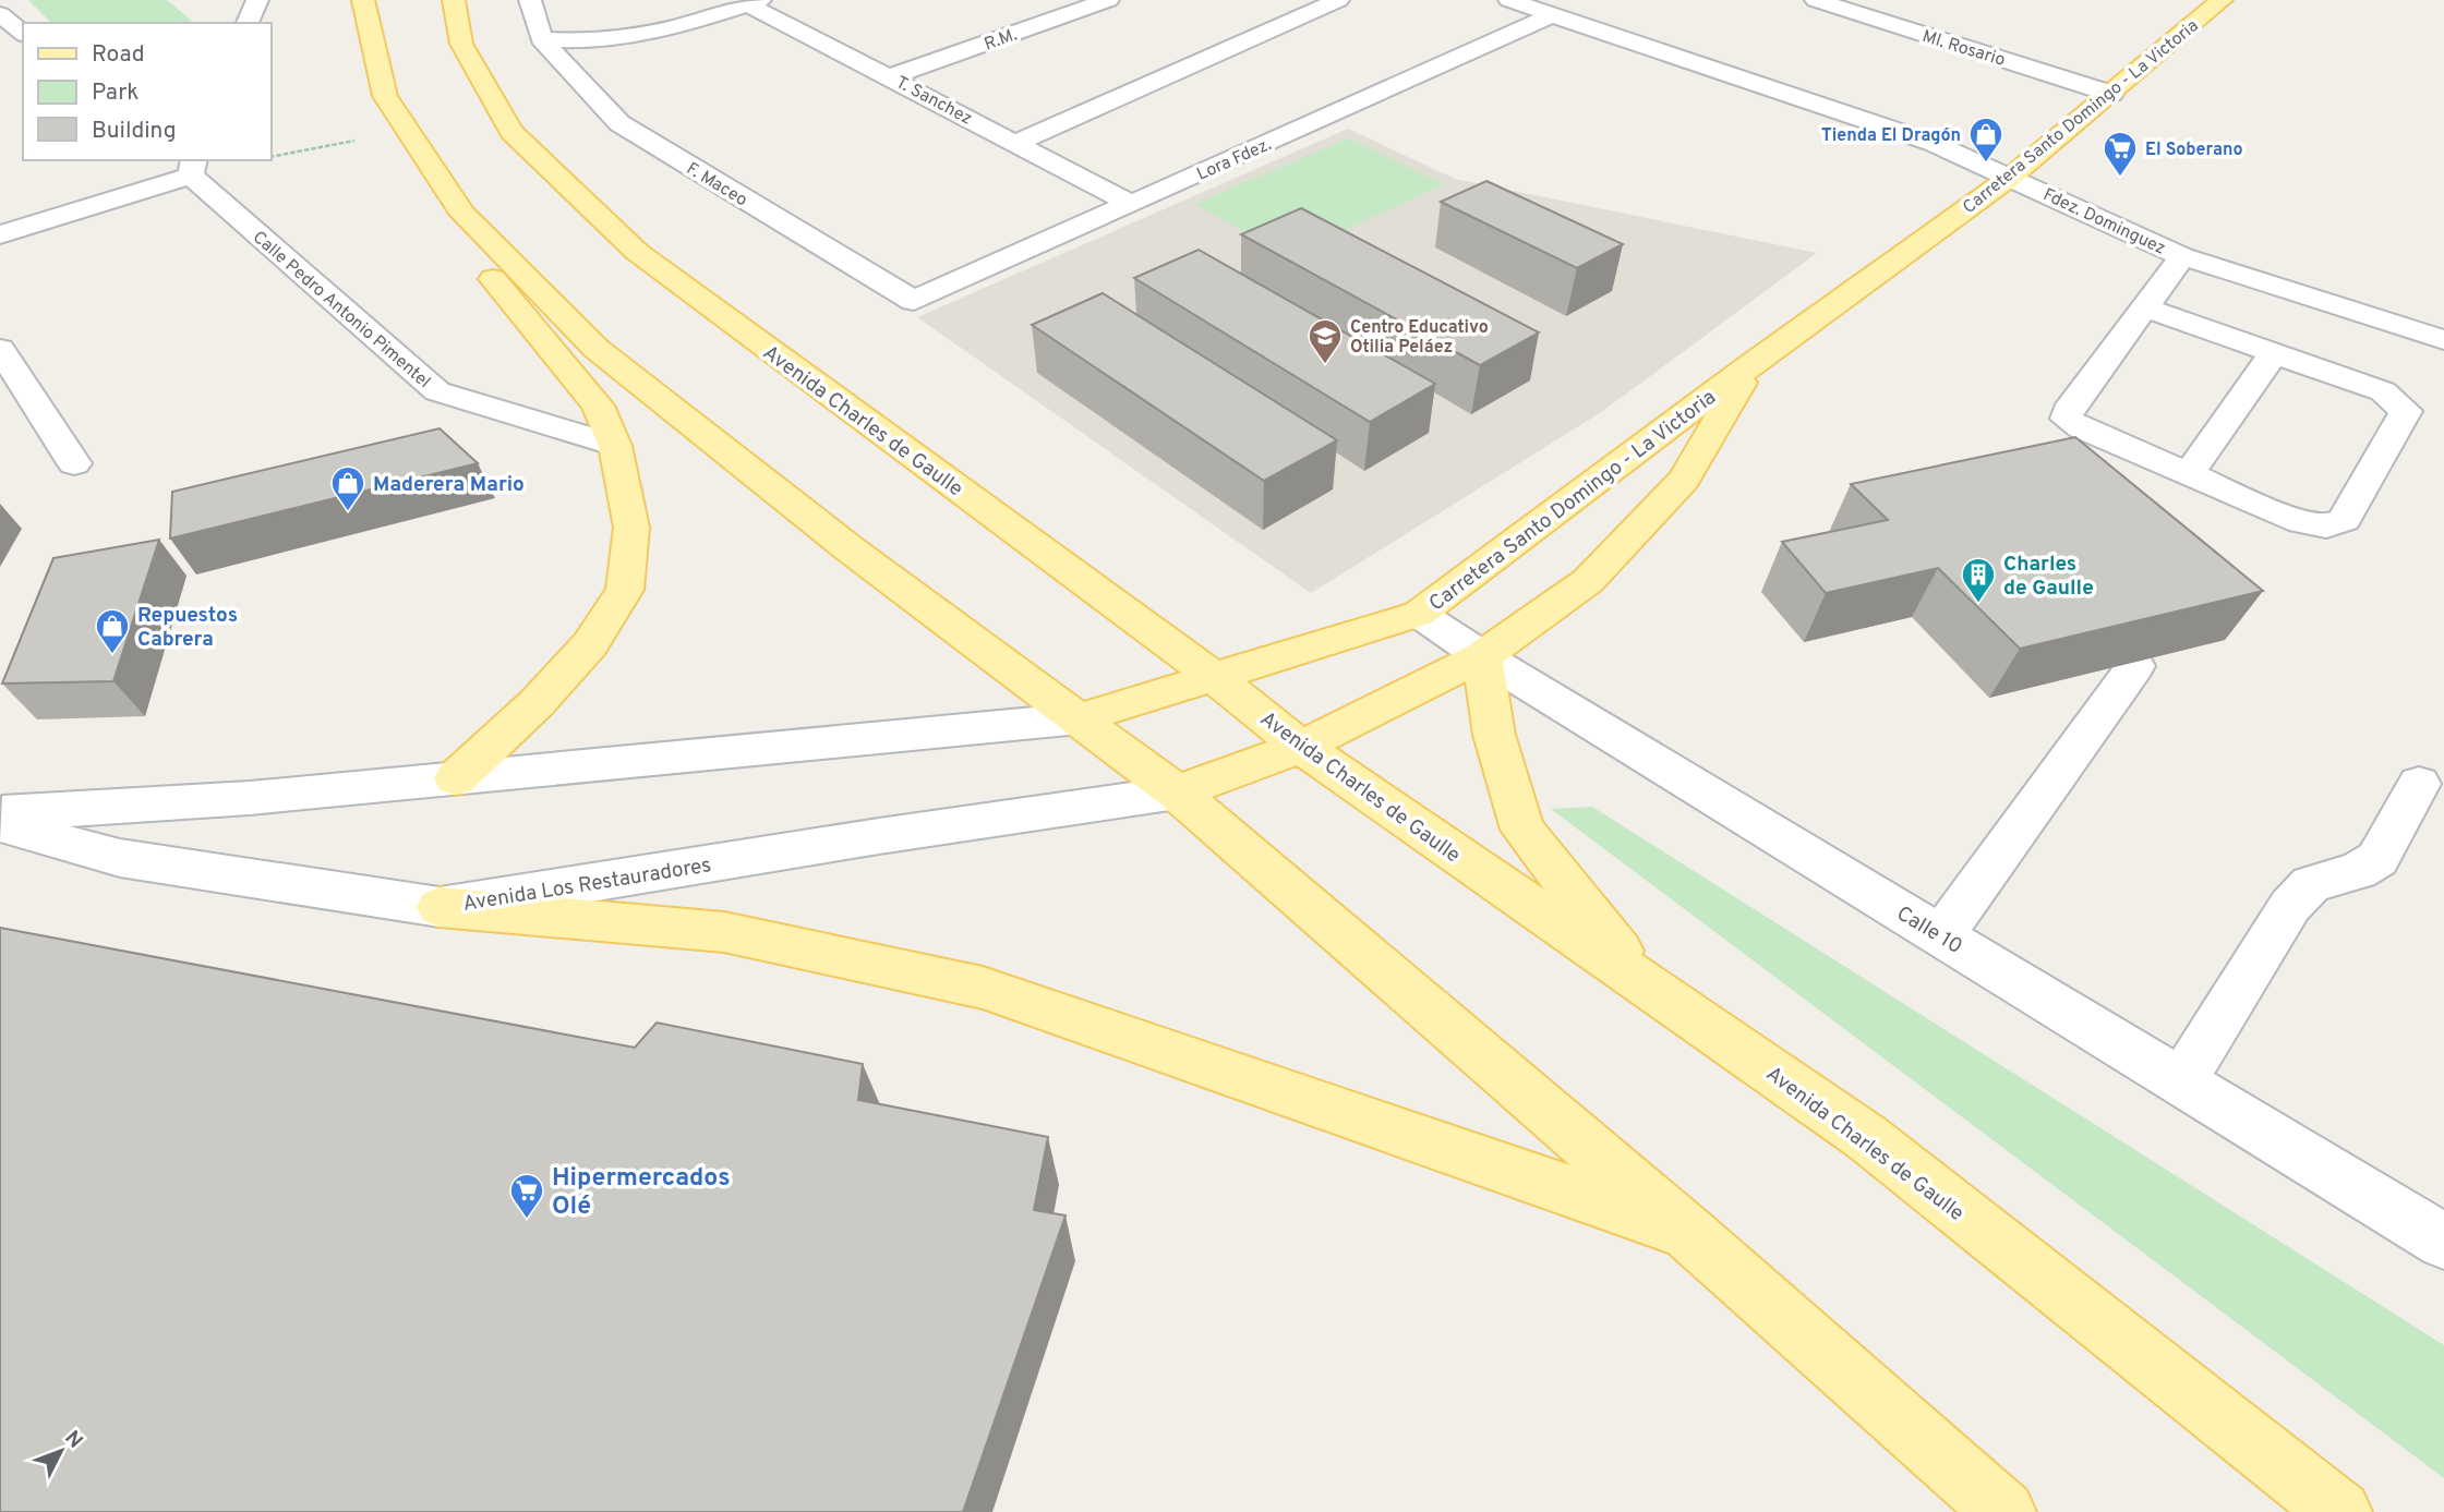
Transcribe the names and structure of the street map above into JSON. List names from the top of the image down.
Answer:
{
  "streets": {
    "main road": ["Carretera Santo Domingo - La Victoria", "Avenida Charles de Gaulle"],
    "street": [
      "R.M.",
      "Ml. Rosario",
      "T. Sanchez",
      "Lora Fdez.",
      "F. Maceo",
      "Fdez. Dominguez",
      "Calle Pedro Antonio Pimentel",
      "Avenida Los Restauradores",
      "Calle 10"
    ]
  },
  "crossings": [
    ["R.M.", "T. Sanchez"],
    ["Ml. Rosario", "Carretera Santo Domingo - La Victoria"],
    ["T. Sanchez", "Lora Fdez."],
    ["Carretera Santo Domingo - La Victoria", "Fdez. Dominguez"],
    ["Carretera Santo Domingo - La Victoria", "Avenida Charles de Gaulle"],
    ["Carretera Santo Domingo - La Victoria", "Avenida Los Restauradores"],
    ["Carretera Santo Domingo - La Victoria", "Calle 10"],
    ["Lora Fdez.", "F. Maceo"],
    ["Lora Fdez.", "Fdez. Dominguez"]
  ],
  "places": {
    "shop": ["Tienda El Dragón", "Maderera Mario", "Repuestos Cabrera"],
    "supermarket": ["El Soberano", "Hipermercados Olé"],
    "school or university": ["Centro Educativo Otilia Peláez"],
    "building": ["Charles de Gaulle"]
  },
  "legend": ["Road", "Park", "Building"],
  "north": "top right"
}
